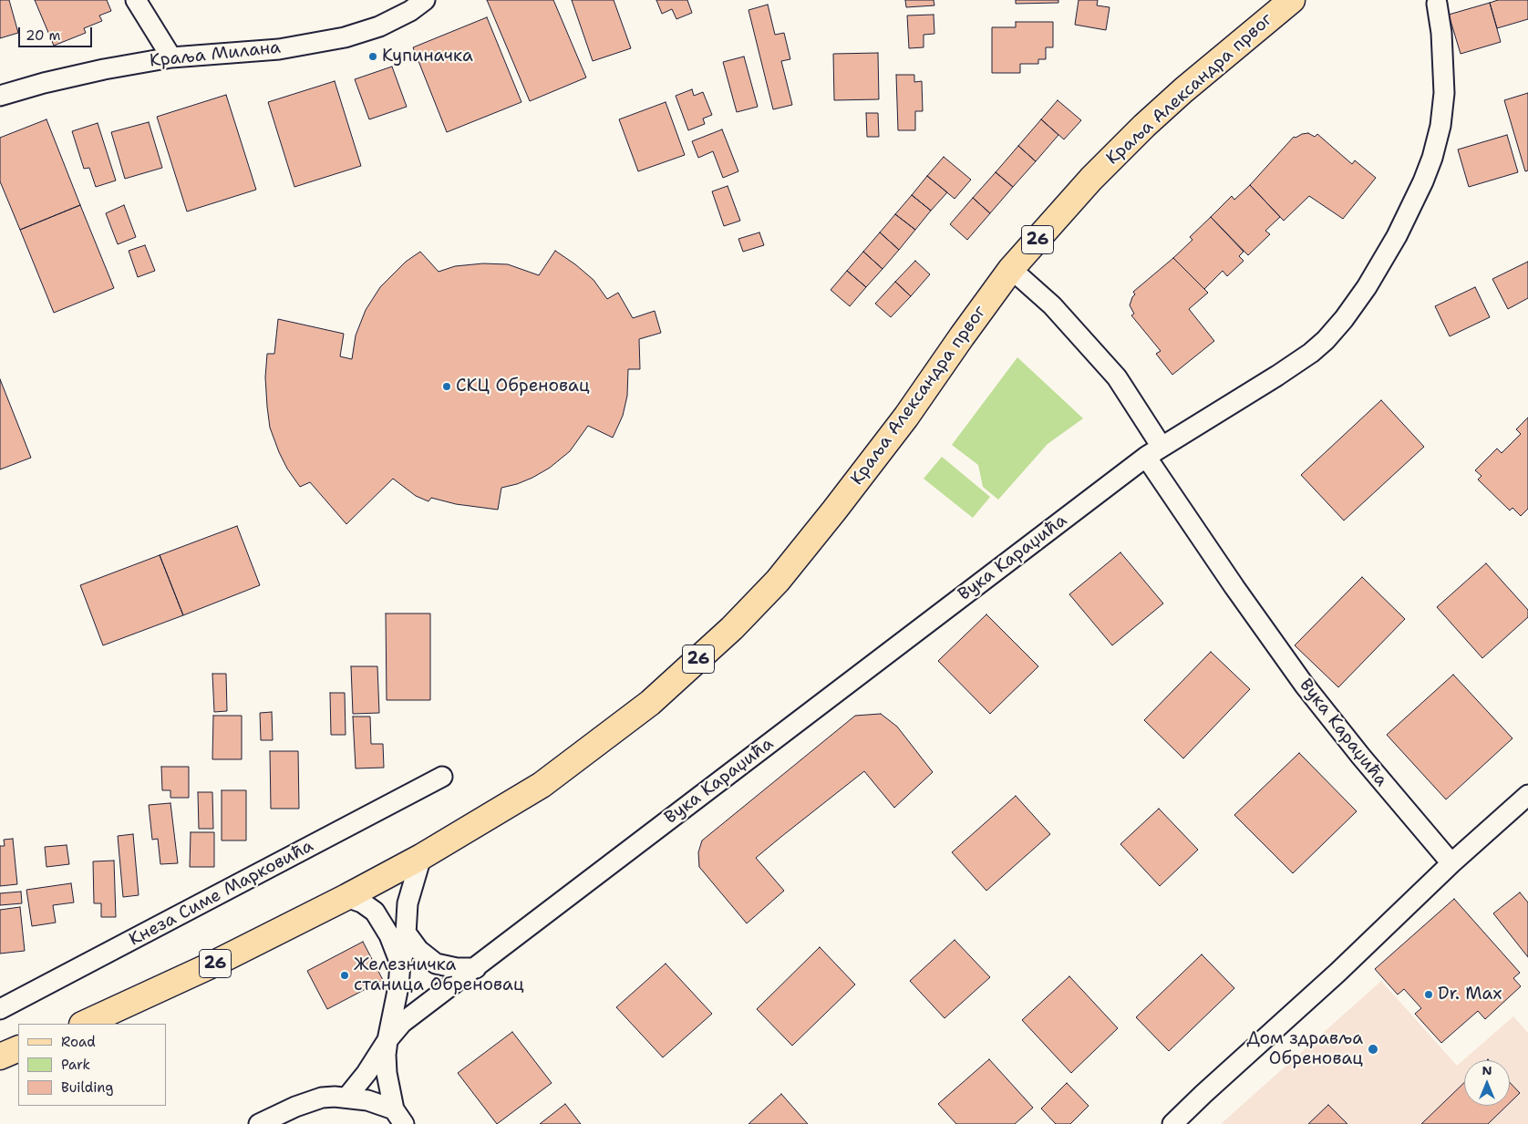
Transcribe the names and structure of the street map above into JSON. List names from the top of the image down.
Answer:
{
  "streets": {
    "main road": ["Краља Александра првог", "26"],
    "street": ["Краља Милана", "Вука Караџића", "Кнеза Симе Марковића"]
  },
  "crossings": [
    ["Краља Александра првог", "26"],
    ["Краља Александра првог", "Вука Караџића"]
  ],
  "places": [
    "Купиначка",
    "СКЦ Обреновац",
    "Железничка станица Обреновац",
    "Dr. Max",
    "Дом здравља Обреновац"
  ],
  "legend": ["Road", "Park", "Building"],
  "scale_bar": "20 m",
  "north": "top"
}
